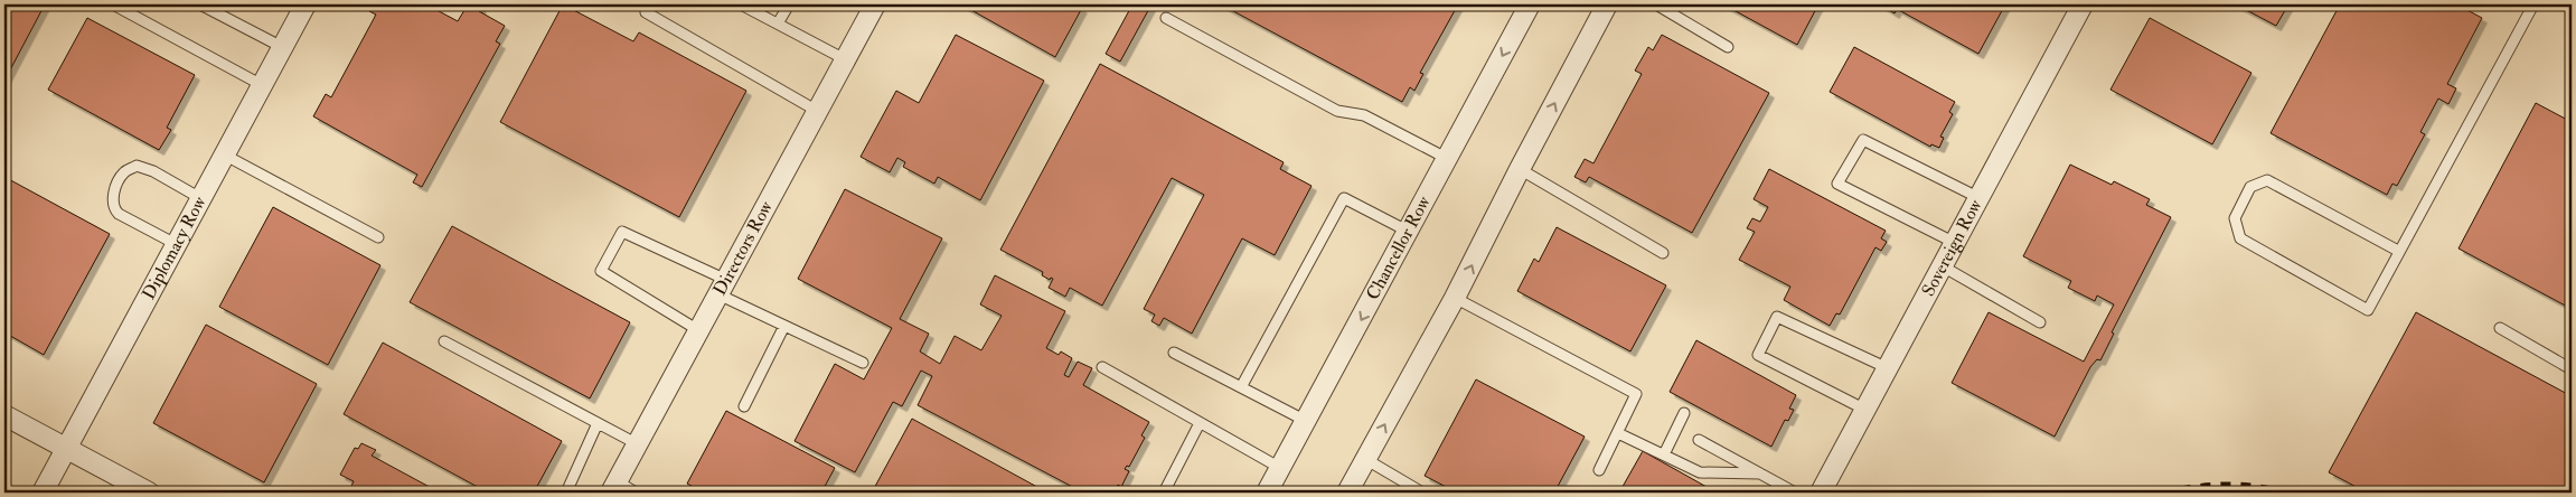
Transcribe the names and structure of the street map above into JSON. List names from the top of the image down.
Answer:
{
  "streets": {
    "street": [
      "Diplomacy Row",
      "Directors Row",
      "Chancellor Row",
      "Sovereign Row"
    ]
  }
}
